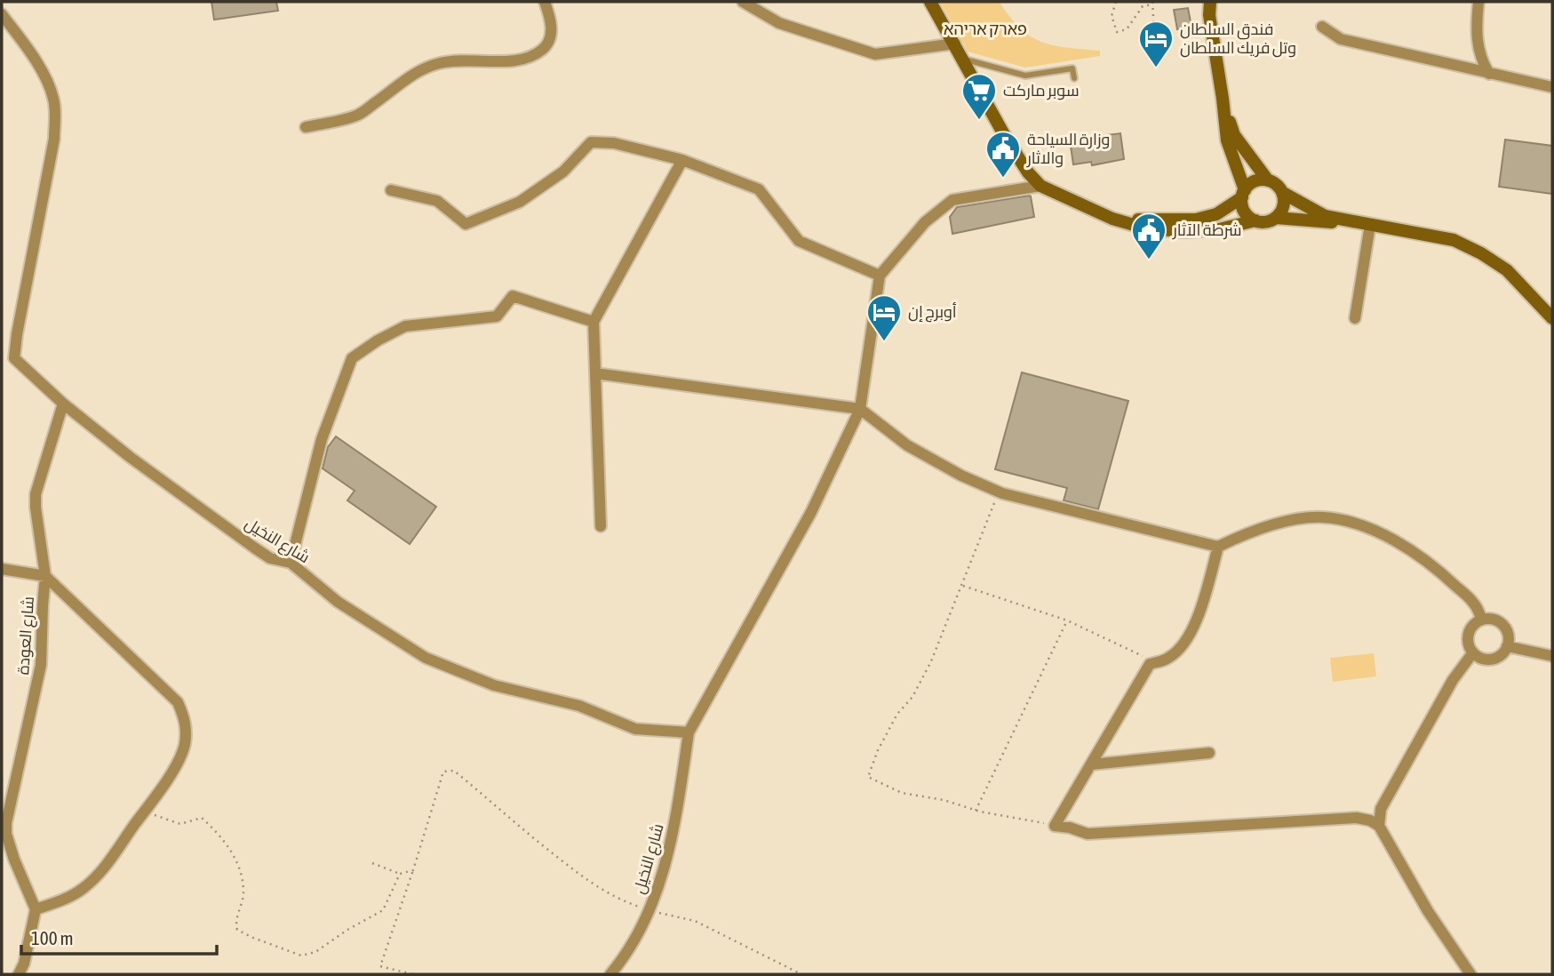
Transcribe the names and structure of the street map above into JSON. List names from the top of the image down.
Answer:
{
  "streets": {
    "street": ["شارع النخيل", "شارع العودة"]
  },
  "crossings": [
    ["شارع النخيل", "شارع العودة"]
  ],
  "parks": ["פארק אריהא"],
  "places": {
    "hotel": ["فندق السلطان وتل فريك السلطان", "أوبرج إن"],
    "supermarket": ["سوبر ماركت"],
    "public building": ["وزارة السياحة والاثار", "شرطة الآثار"]
  },
  "scale_bar": "100 m"
}
